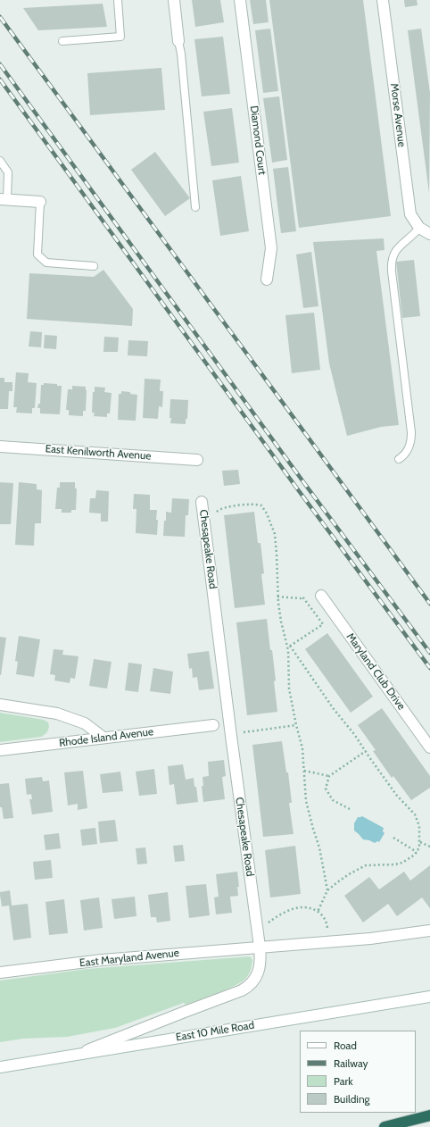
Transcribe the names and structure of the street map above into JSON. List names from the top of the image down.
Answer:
{
  "streets": {
    "street": [
      "Morse Avenue",
      "Diamond Court",
      "East Kenilworth Avenue",
      "Chesapeake Road",
      "Maryland Club Drive",
      "Rhode Island Avenue",
      "East Maryland Avenue",
      "East 10 Mile Road"
    ]
  },
  "crossings": [
    ["Chesapeake Road", "East Maryland Avenue"],
    ["Chesapeake Road", "East 10 Mile Road"]
  ],
  "legend": [
    "Road",
    "Railway",
    "Park",
    "Building"
  ]
}
